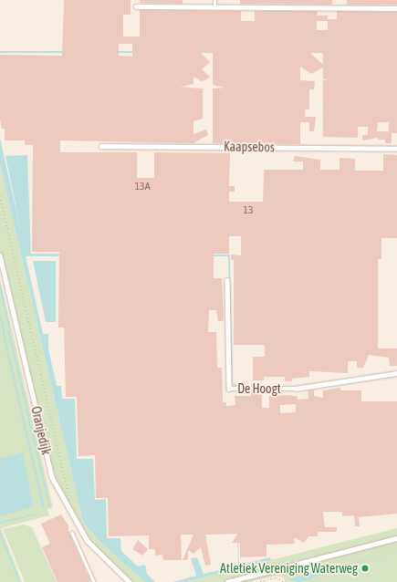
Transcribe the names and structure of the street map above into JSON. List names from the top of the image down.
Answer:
{
  "streets": {
    "street": ["Kaapsebos", "De Hoogt", "Oranjedijk"]
  },
  "places": ["Atletiek Vereniging Waterweg"],
  "house_numbers": ["13A", "13"]
}
